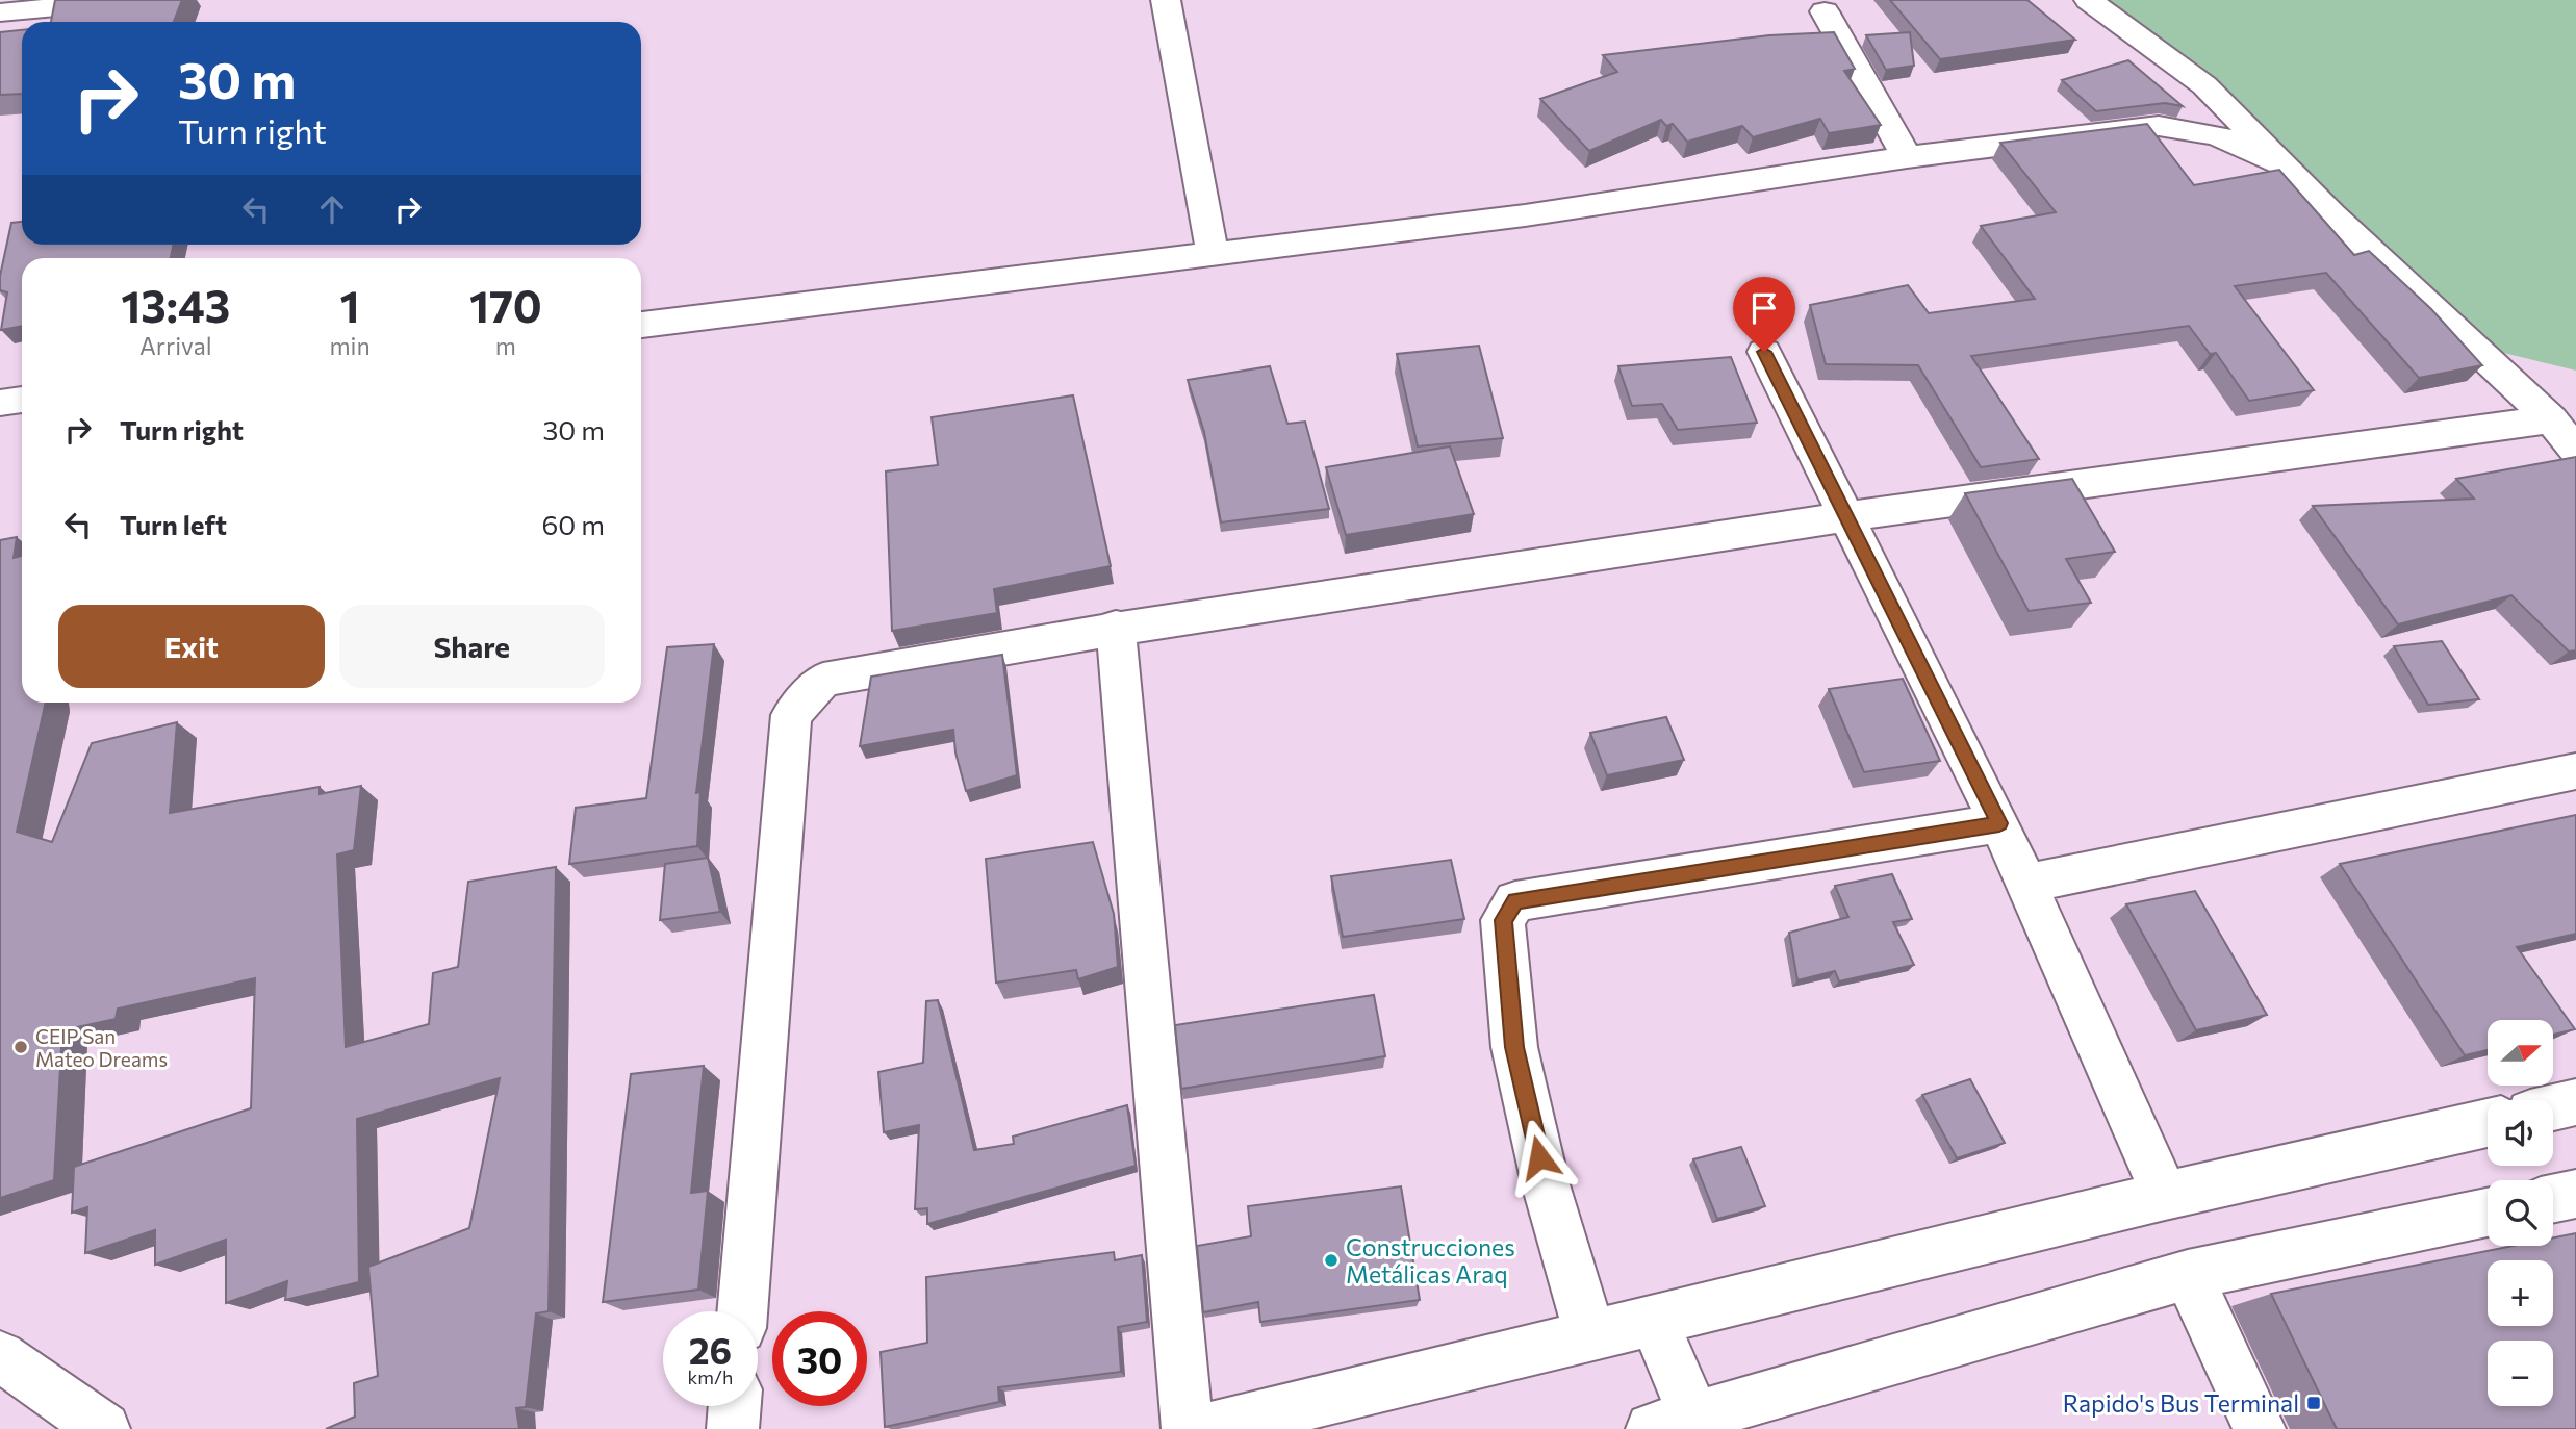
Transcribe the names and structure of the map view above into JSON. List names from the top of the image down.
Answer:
{
  "places": {
    "other": ["CEIP San Mateo Dreams", "Construcciones Metálicas Araq"],
    "transit": ["Rapido's Bus Terminal"]
  },
  "north": "right",
  "page": {
    "turn": ["30 m", "Turn right"],
    "eta": [
      "13:43",
      "Arrival",
      "1",
      "min",
      "170",
      "m"
    ],
    "list": [
      {
        "name": "Turn right",
        "value": "30 m"
      },
      {
        "name": "Turn left",
        "value": "60 m"
      }
    ],
    "buttons": ["Exit", "Share"],
    "map_buttons": ["+", "−"],
    "speed": "26 km/h",
    "limit": "30"
  }
}
